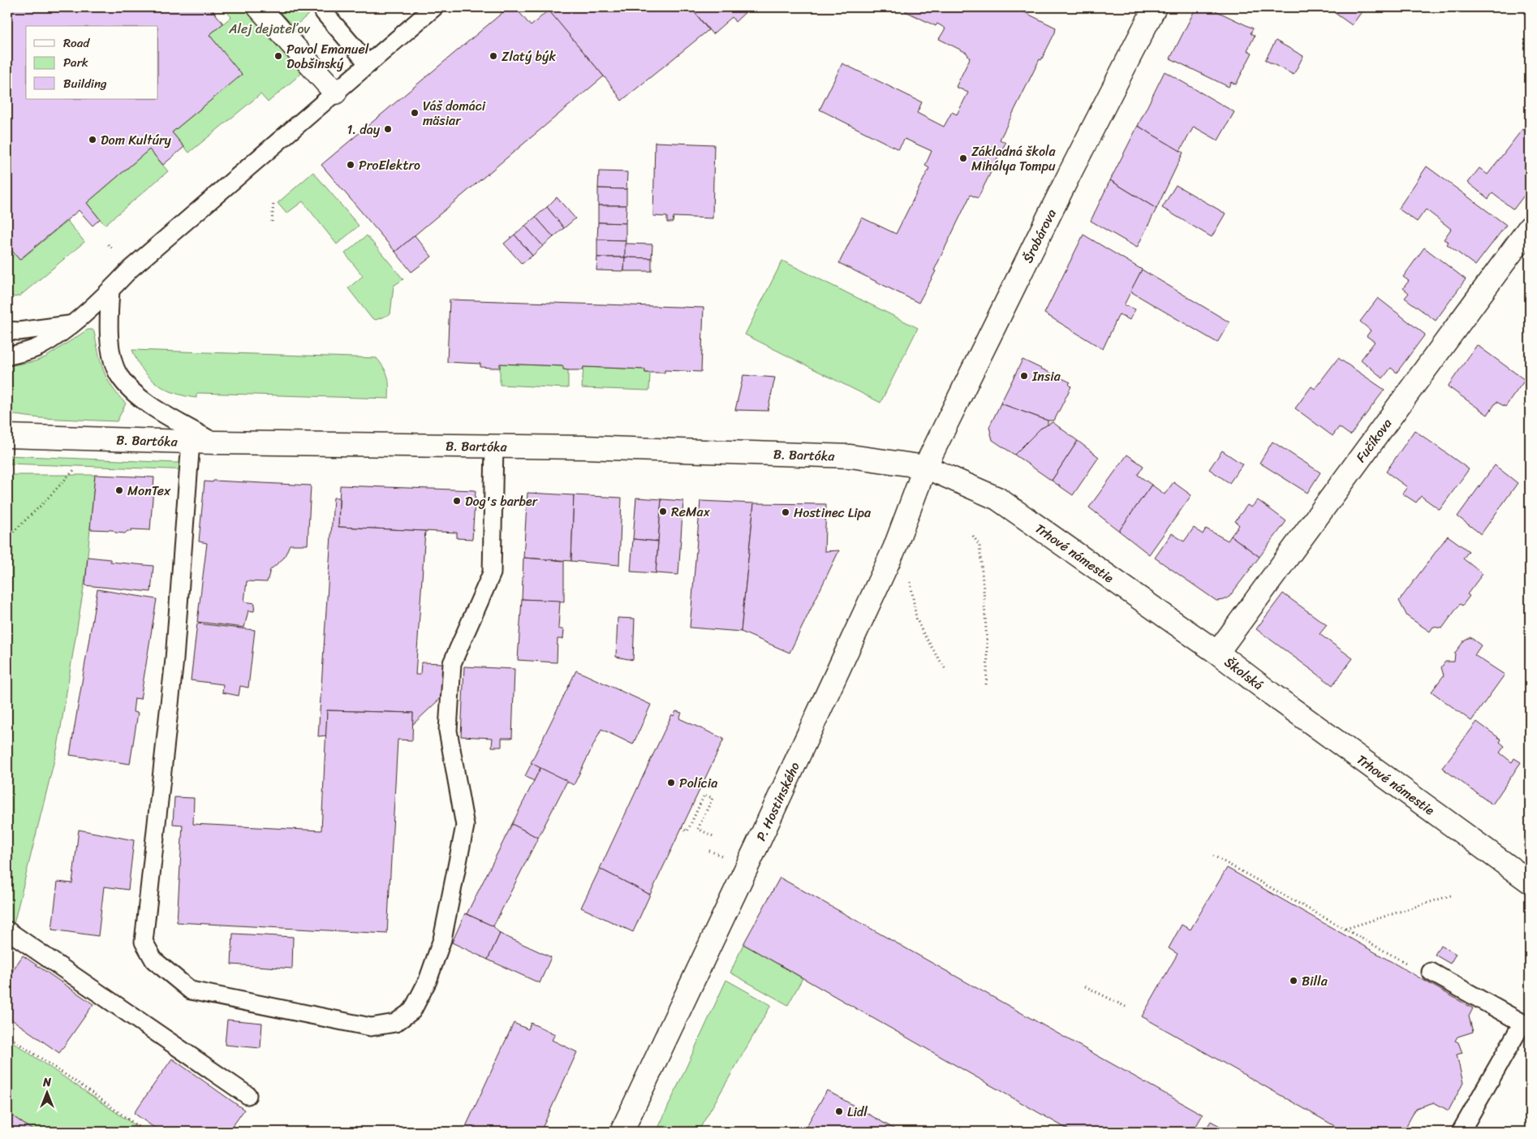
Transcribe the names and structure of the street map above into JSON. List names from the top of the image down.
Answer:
{
  "streets": {
    "street": [
      "Šrobárova",
      "B. Bartóka",
      "Fučíkova",
      "Trhové námestie",
      "Školská",
      "P. Hostinského"
    ]
  },
  "crossings": [
    ["Šrobárova", "B. Bartóka"],
    ["Šrobárova", "Trhové námestie"],
    ["Šrobárova", "P. Hostinského"],
    ["B. Bartóka", "Trhové námestie"],
    ["B. Bartóka", "P. Hostinského"],
    ["Fučíkova", "Trhové námestie"],
    ["Fučíkova", "Školská"],
    ["Trhové námestie", "Školská"],
    ["Trhové námestie", "P. Hostinského"]
  ],
  "parks": ["Alej dejateľov"],
  "places": [
    "Pavol Emanuel Dobšinský",
    "Zlatý býk",
    "Váš domáci mäsiar",
    "1. day",
    "Dom Kultúry",
    "Základná škola Mihálya Tompu",
    "ProElektro",
    "Insia",
    "MonTex",
    "Dog's barber",
    "ReMax",
    "Hostinec Lipa",
    "Polícia",
    "Billa",
    "Lidl"
  ],
  "legend": ["Road", "Park", "Building"],
  "north": "top"
}
